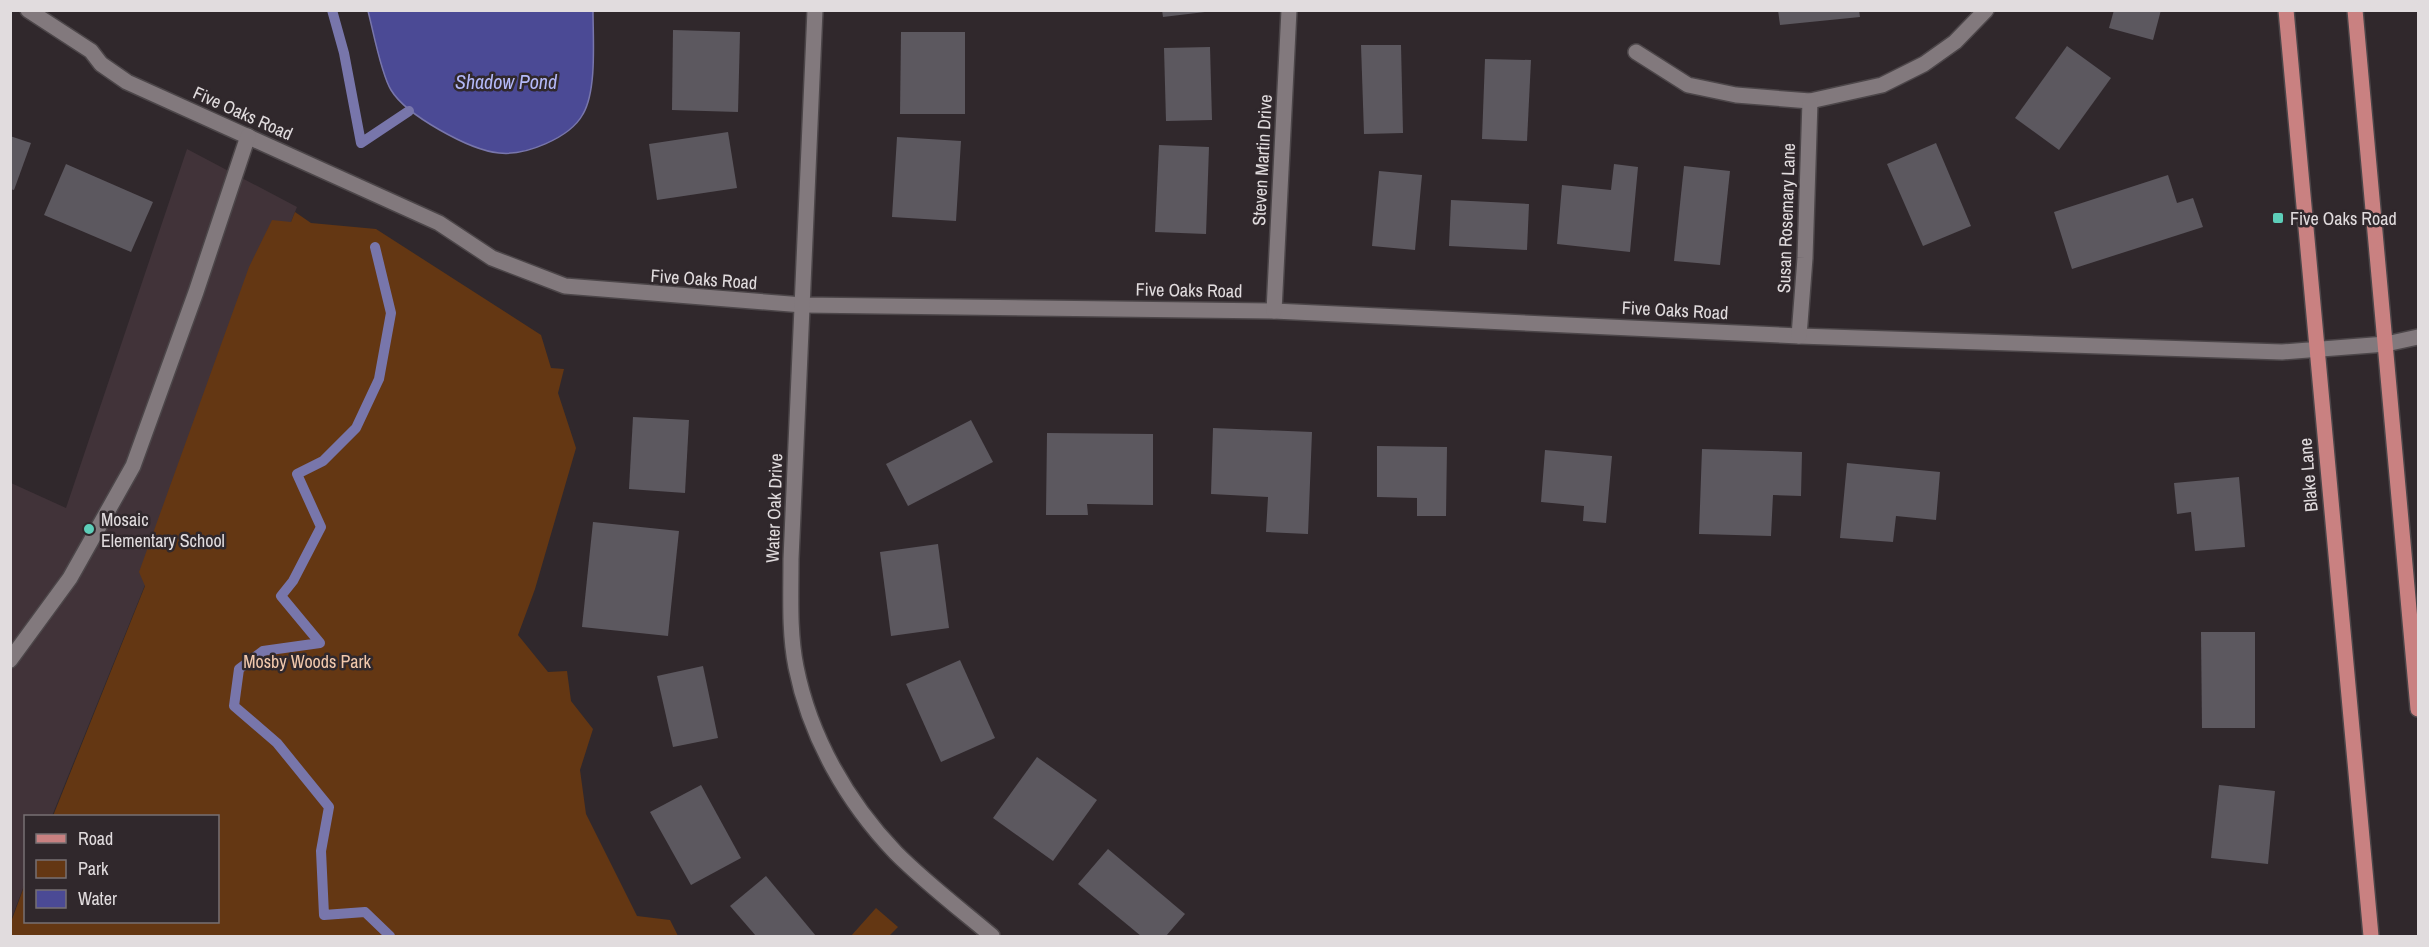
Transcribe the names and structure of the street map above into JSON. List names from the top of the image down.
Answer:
{
  "streets": {
    "main road": ["Blake Lane"],
    "street": [
      "Five Oaks Road",
      "Steven Martin Drive",
      "Susan Rosemary Lane",
      "Water Oak Drive"
    ]
  },
  "crossings": [
    ["Five Oaks Road", "Steven Martin Drive"],
    ["Five Oaks Road", "Susan Rosemary Lane"],
    ["Five Oaks Road", "Blake Lane"],
    ["Five Oaks Road", "Water Oak Drive"]
  ],
  "water": ["Shadow Pond"],
  "parks": ["Mosby Woods Park"],
  "places": {
    "transit": ["Five Oaks Road"],
    "other": ["Mosaic Elementary School"]
  },
  "legend": ["Road", "Park", "Water"]
}
